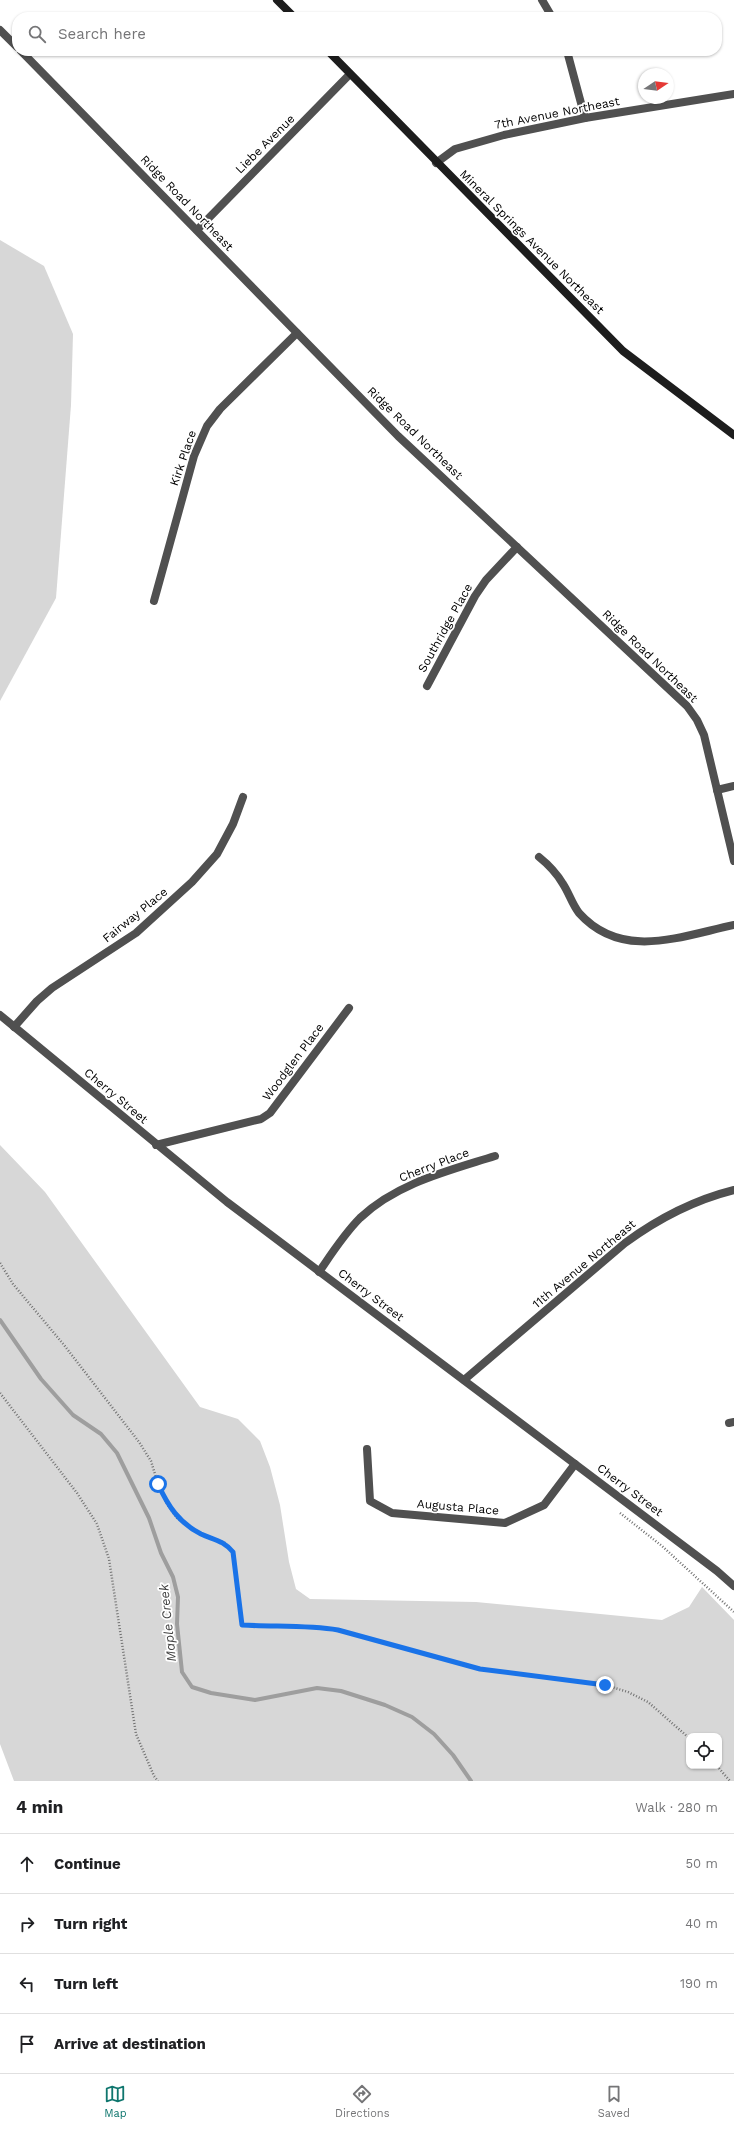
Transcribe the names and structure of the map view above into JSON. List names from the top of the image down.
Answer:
{
  "streets": {
    "main road": ["Mineral Springs Avenue Northeast"],
    "street": [
      "7th Avenue Northeast",
      "Liebe Avenue",
      "Ridge Road Northeast",
      "Kirk Place",
      "Southridge Place",
      "Fairway Place",
      "Woodglen Place",
      "Cherry Street",
      "Cherry Place",
      "11th Avenue Northeast",
      "Augusta Place"
    ]
  },
  "crossings": [
    ["7th Avenue Northeast", "Mineral Springs Avenue Northeast"],
    ["Liebe Avenue", "Ridge Road Northeast"],
    ["Liebe Avenue", "Mineral Springs Avenue Northeast"],
    ["Ridge Road Northeast", "Kirk Place"],
    ["Ridge Road Northeast", "Southridge Place"],
    ["Fairway Place", "Cherry Street"],
    ["Woodglen Place", "Cherry Street"],
    ["Cherry Street", "Cherry Place"],
    ["Cherry Street", "11th Avenue Northeast"],
    ["Cherry Street", "Augusta Place"]
  ],
  "water": ["Maple Creek"],
  "north": "right",
  "page": {
    "search": "Search here",
    "heading": ["4 min", "Walk · 280 m"],
    "list": [
      ["Continue", "50 m"],
      ["Turn right", "40 m"],
      ["Turn left", "190 m"],
      "Arrive at destination"
    ],
    "nav": ["Map", "Directions", "Saved"]
  }
}
